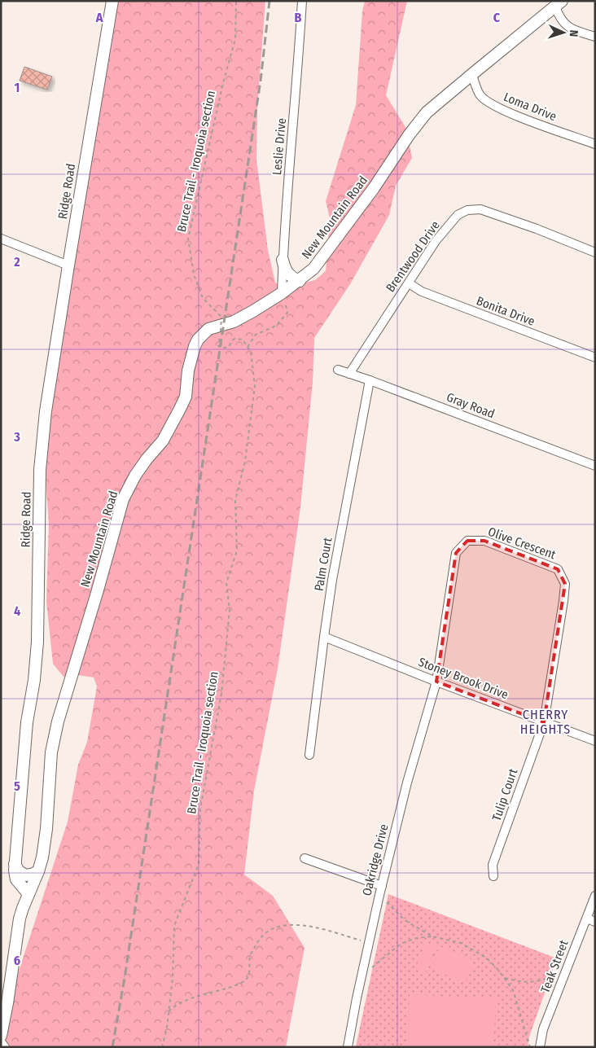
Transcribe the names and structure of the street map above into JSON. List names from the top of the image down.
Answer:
{
  "streets": {
    "main road": ["Ridge Road", "New Mountain Road"],
    "street": [
      "Loma Drive",
      "Leslie Drive",
      "Brentwood Drive",
      "Bonita Drive",
      "Gray Road",
      "Olive Crescent",
      "Palm Court",
      "Stoney Brook Drive",
      "Tulip Court",
      "Oakridge Drive",
      "Teak Street"
    ],
    "path": ["Bruce Trail - Iroquoia section"]
  },
  "crossings": [
    ["Loma Drive", "New Mountain Road"],
    ["Leslie Drive", "New Mountain Road"],
    ["Ridge Road", "New Mountain Road"],
    ["Brentwood Drive", "Bonita Drive"],
    ["Brentwood Drive", "Gray Road"],
    ["Gray Road", "Palm Court"],
    ["Olive Crescent", "Stoney Brook Drive"],
    ["Olive Crescent", "Tulip Court"],
    ["Olive Crescent", "Oakridge Drive"],
    ["Palm Court", "Stoney Brook Drive"],
    ["Stoney Brook Drive", "Tulip Court"],
    ["Stoney Brook Drive", "Oakridge Drive"]
  ],
  "districts": ["CHERRY HEIGHTS"],
  "north": "right",
  "grid": {
    "columns": ["A", "B", "C"],
    "rows": [
      "1",
      "2",
      "3",
      "4",
      "5",
      "6"
    ]
  }
}
